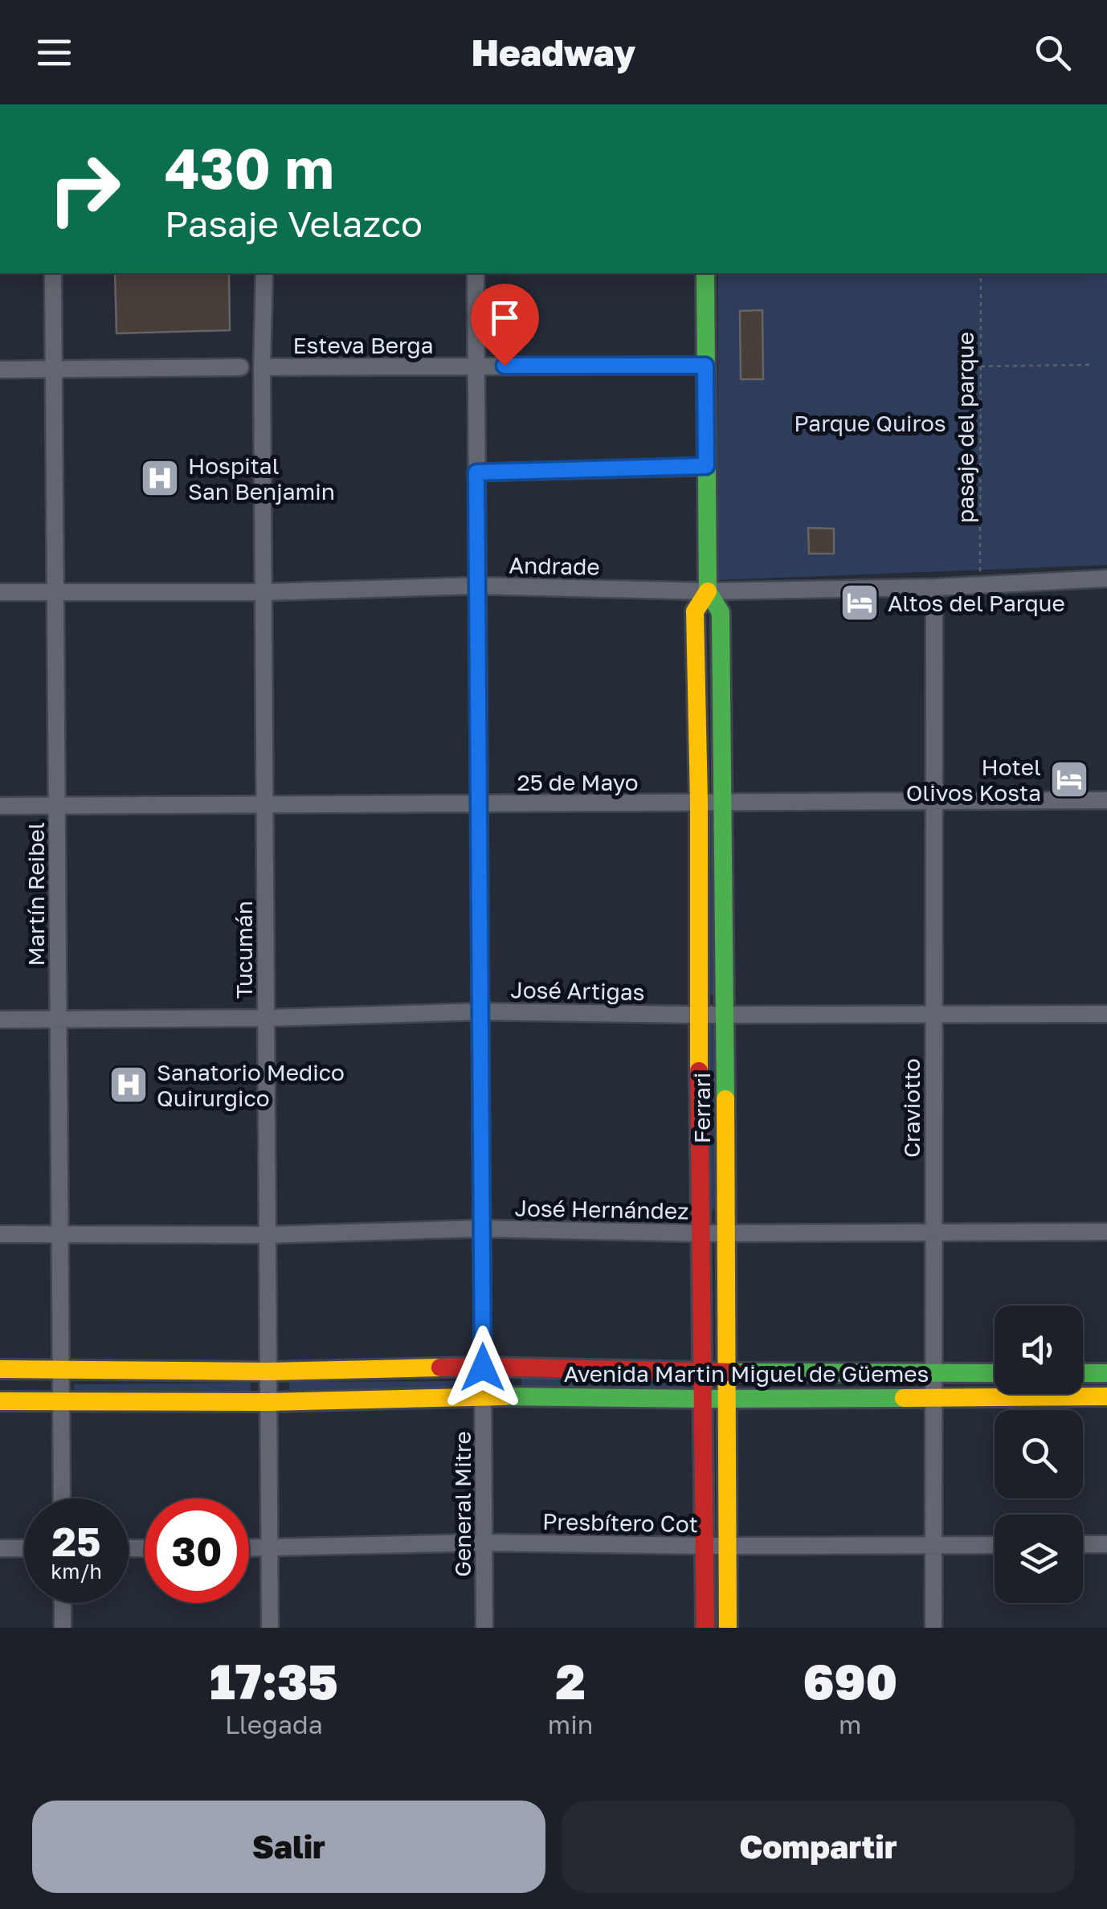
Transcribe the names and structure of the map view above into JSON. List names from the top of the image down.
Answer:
{
  "streets": {
    "main road": ["Ferrari", "Avenida Martin Miguel de Güemes"],
    "street": [
      "Esteva Berga",
      "Andrade",
      "25 de Mayo",
      "Martín Reibel",
      "Tucumán",
      "José Artigas",
      "Craviotto",
      "José Hernández",
      "General Mitre",
      "Presbítero Cot"
    ],
    "path": ["pasaje del parque"]
  },
  "crossings": [
    ["Esteva Berga", "Tucumán"],
    ["Esteva Berga", "Ferrari"],
    ["Esteva Berga", "General Mitre"],
    ["pasaje del parque", "Andrade"],
    ["Andrade", "Martín Reibel"],
    ["Andrade", "Tucumán"],
    ["Andrade", "Ferrari"],
    ["Andrade", "Craviotto"],
    ["Andrade", "General Mitre"],
    ["25 de Mayo", "Martín Reibel"],
    ["25 de Mayo", "Tucumán"],
    ["25 de Mayo", "Ferrari"],
    ["25 de Mayo", "Craviotto"],
    ["25 de Mayo", "General Mitre"],
    ["Martín Reibel", "José Artigas"],
    ["Martín Reibel", "José Hernández"],
    ["Martín Reibel", "Avenida Martin Miguel de Güemes"],
    ["Tucumán", "José Artigas"],
    ["Tucumán", "José Hernández"],
    ["Tucumán", "Avenida Martin Miguel de Güemes"],
    ["Tucumán", "Presbítero Cot"],
    ["José Artigas", "Ferrari"],
    ["José Artigas", "Craviotto"],
    ["José Artigas", "General Mitre"],
    ["Ferrari", "José Hernández"],
    ["Ferrari", "Avenida Martin Miguel de Güemes"],
    ["Ferrari", "Presbítero Cot"],
    ["Craviotto", "José Hernández"],
    ["Craviotto", "Avenida Martin Miguel de Güemes"],
    ["Craviotto", "Presbítero Cot"],
    ["José Hernández", "General Mitre"],
    ["Avenida Martin Miguel de Güemes", "General Mitre"],
    ["General Mitre", "Presbítero Cot"]
  ],
  "parks": ["Parque Quiros"],
  "places": {
    "hospital": ["Hospital San Benjamin", "Sanatorio Medico Quirurgico"],
    "hotel": ["Altos del Parque", "Hotel Olivos Kosta"]
  },
  "page": {
    "header": "Headway",
    "turn": ["430 m", "Pasaje Velazco"],
    "speed": "25 km/h",
    "limit": "30",
    "eta": [
      "17:35",
      "Llegada",
      "2",
      "min",
      "690",
      "m"
    ],
    "buttons": ["Salir", "Compartir"]
  }
}
